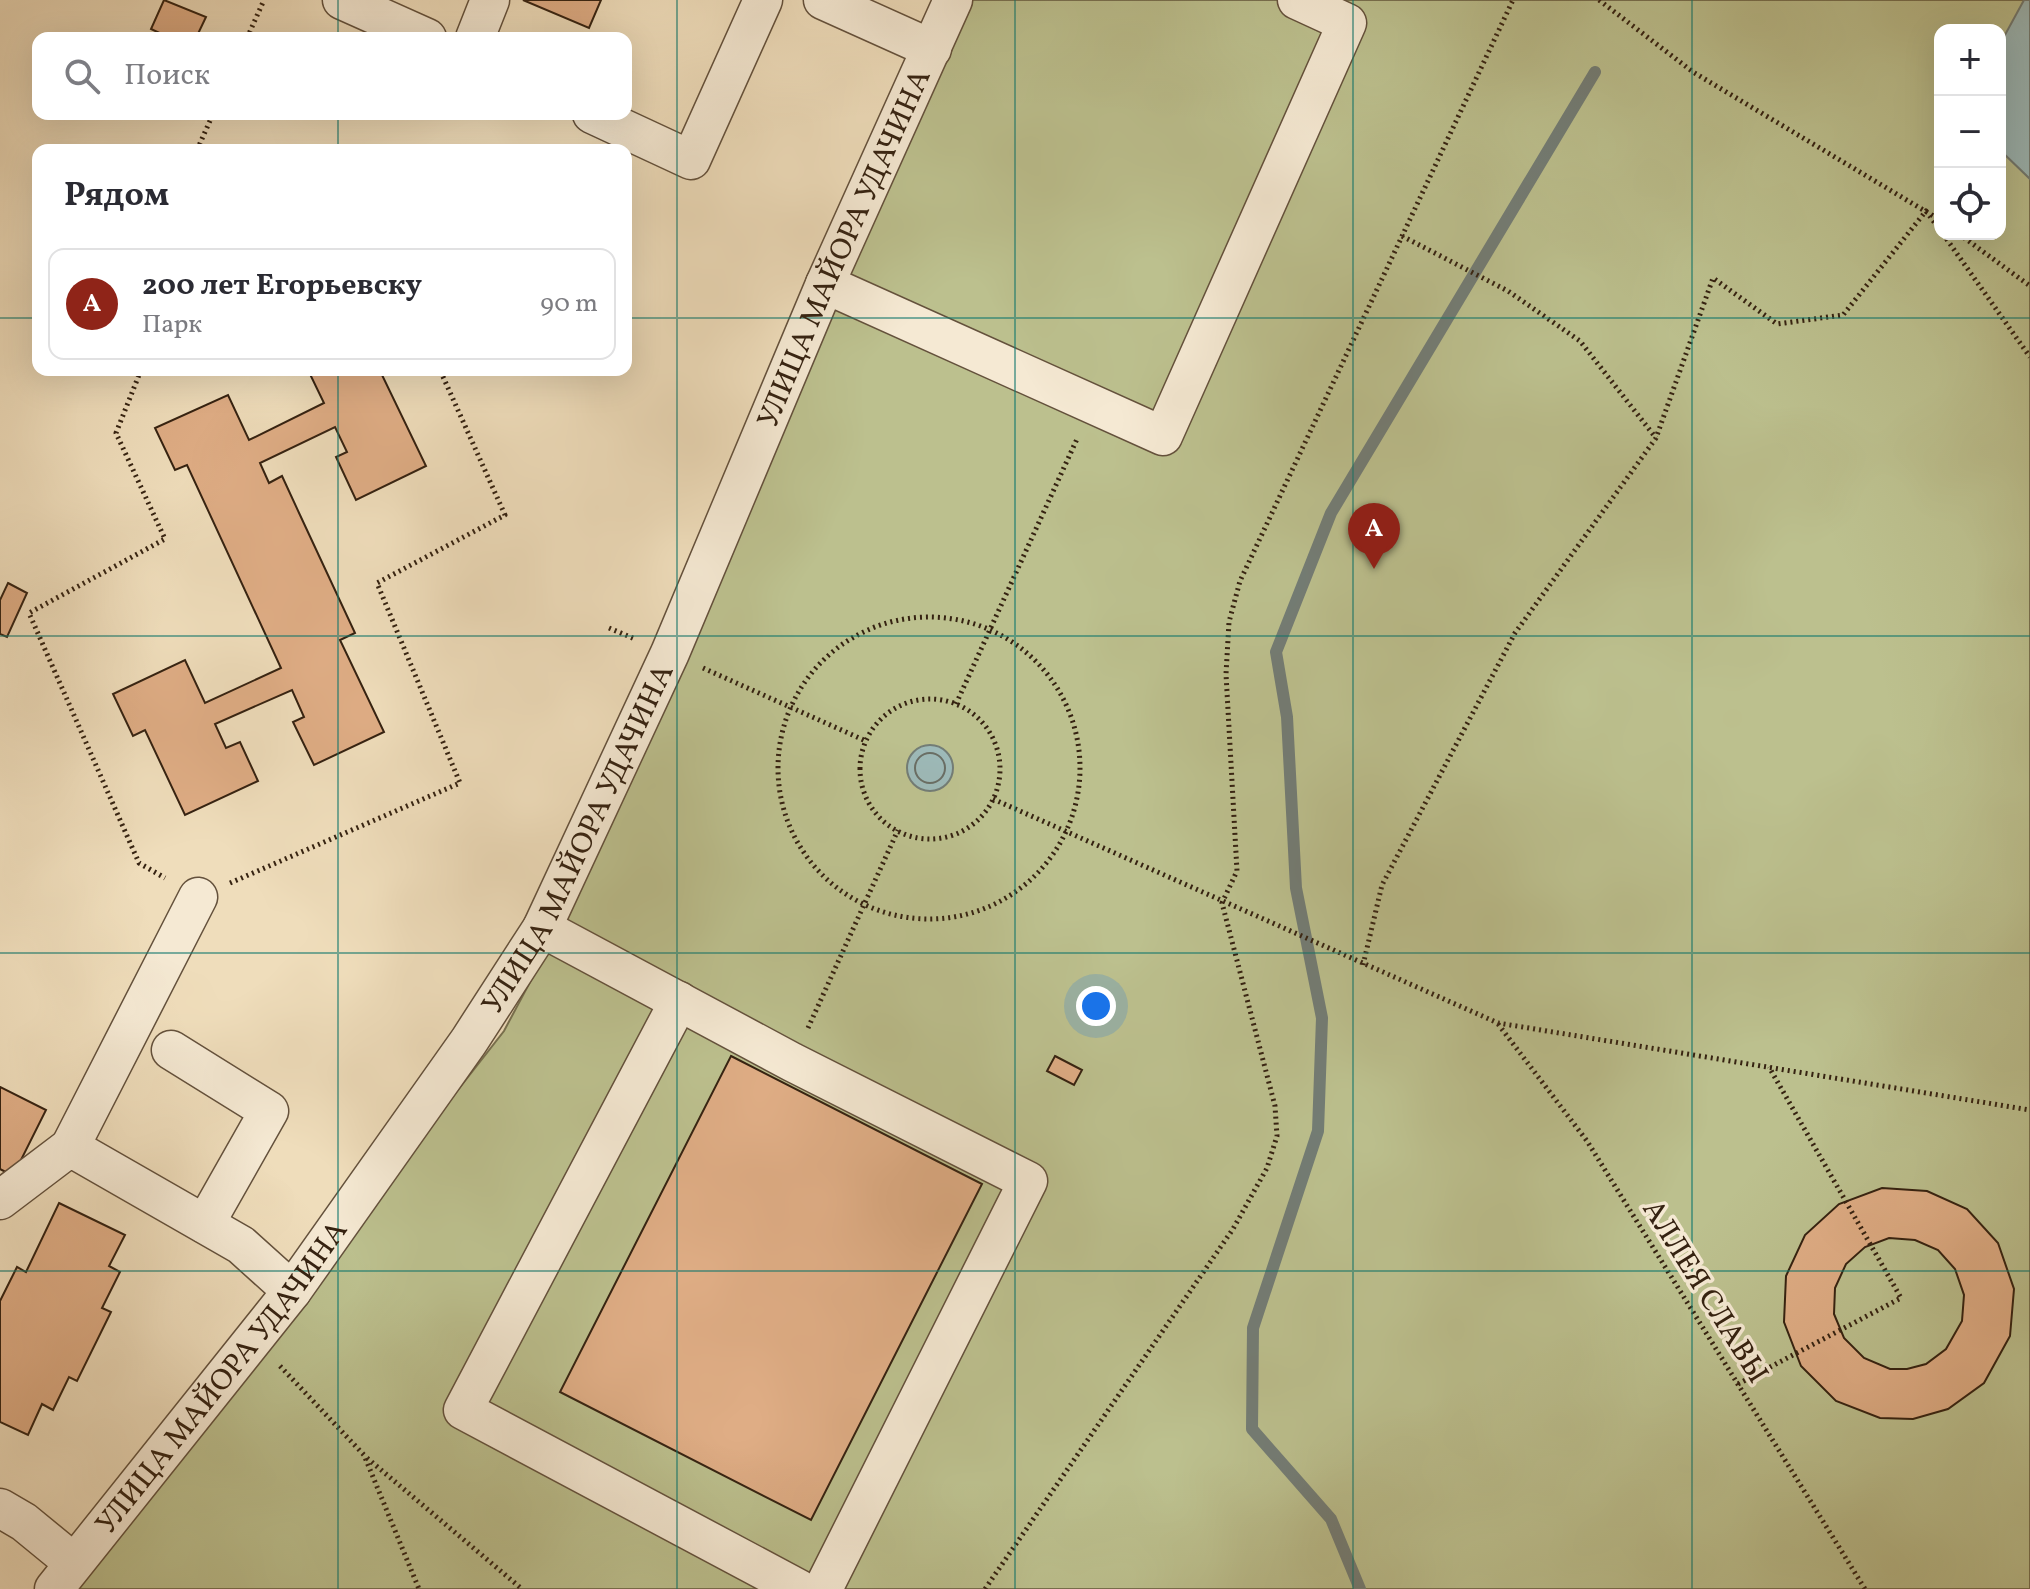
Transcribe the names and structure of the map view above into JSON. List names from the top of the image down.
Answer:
{
  "streets": {
    "street": ["УЛИЦА МАЙОРА УДАЧИНА"],
    "path": ["АЛЛЕЯ СЛАВЫ"]
  },
  "page": {
    "map_buttons": ["+", "−"],
    "search": "Поиск",
    "heading": "Рядом",
    "list": [
      {
        "mark": "A",
        "name": "200 лет Егорьевску",
        "note": "Парк",
        "value": "90 m"
      }
    ],
    "pins": "A"
  }
}
